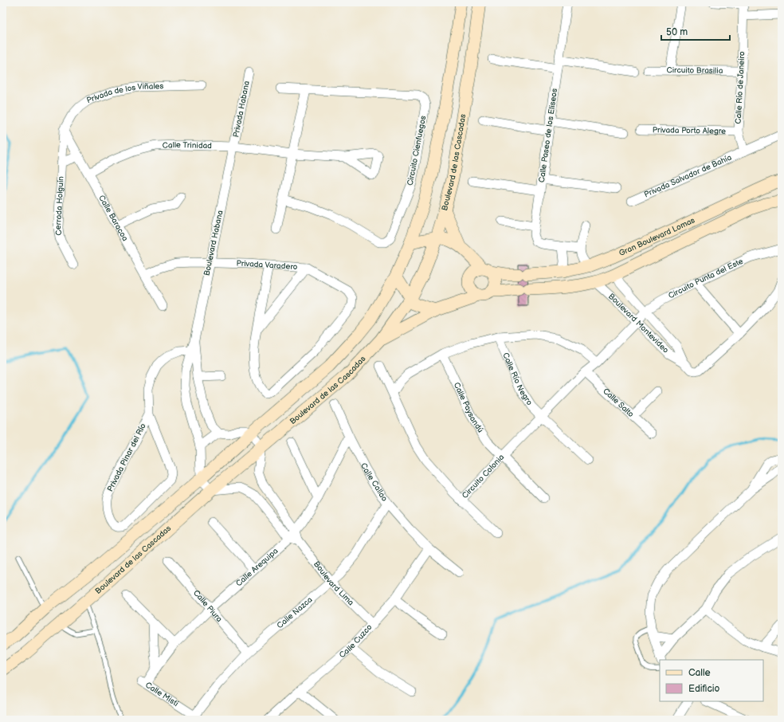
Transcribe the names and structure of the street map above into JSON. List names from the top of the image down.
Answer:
{
  "streets": {
    "main road": ["Boulevard de las Cascadas", "Gran Boulevard Lomas"],
    "street": [
      "Circuito Brasilia",
      "Calle Río de Janeiro",
      "Privada de los Viñales",
      "Privada Habana",
      "Privada Porto Alegre",
      "Calle Paseo de los Eliseos",
      "Calle Trinidad",
      "Circuito Cienfuegos",
      "Privada Salvador de Bahía",
      "Cerrada Holguín",
      "Calle Baracoa",
      "Boulevard Habana",
      "Privada Varadero",
      "Circuito Punta del Este",
      "Boulevard Montevideo",
      "Calle Río Negro",
      "Calle Salto",
      "Calle Paysandú",
      "Privada Pinar del Río",
      "Circuito Colonia",
      "Calle Callao",
      "Calle Arequipa",
      "Boulevard Lima",
      "Calle Piura",
      "Calle Nazca",
      "Calle Cuzco",
      "Calle Misti"
    ]
  },
  "crossings": [
    ["Circuito Brasilia", "Calle Río de Janeiro"],
    ["Calle Río de Janeiro", "Privada Porto Alegre"],
    ["Calle Río de Janeiro", "Privada Salvador de Bahía"],
    ["Privada de los Viñales", "Cerrada Holguín"],
    ["Privada de los Viñales", "Calle Baracoa"],
    ["Privada Habana", "Calle Trinidad"],
    ["Privada Habana", "Boulevard Habana"],
    ["Calle Trinidad", "Calle Baracoa"],
    ["Calle Trinidad", "Boulevard Habana"],
    ["Boulevard de las Cascadas", "Boulevard Habana"],
    ["Boulevard de las Cascadas", "Boulevard Lima"],
    ["Cerrada Holguín", "Calle Baracoa"],
    ["Calle Baracoa", "Privada Varadero"],
    ["Gran Boulevard Lomas", "Boulevard Montevideo"],
    ["Boulevard Habana", "Privada Varadero"],
    ["Boulevard Habana", "Privada Pinar del Río"],
    ["Circuito Punta del Este", "Boulevard Montevideo"],
    ["Circuito Punta del Este", "Circuito Colonia"],
    ["Boulevard Montevideo", "Circuito Colonia"],
    ["Calle Río Negro", "Circuito Colonia"],
    ["Calle Salto", "Circuito Colonia"],
    ["Calle Paysandú", "Circuito Colonia"],
    ["Calle Callao", "Calle Arequipa"],
    ["Calle Callao", "Calle Nazca"],
    ["Calle Callao", "Calle Cuzco"],
    ["Calle Arequipa", "Boulevard Lima"],
    ["Calle Arequipa", "Calle Piura"],
    ["Calle Arequipa", "Calle Misti"],
    ["Boulevard Lima", "Calle Nazca"],
    ["Boulevard Lima", "Calle Cuzco"],
    ["Calle Piura", "Calle Nazca"],
    ["Calle Nazca", "Calle Misti"]
  ],
  "legend": ["Calle", "Edificio"],
  "scale_bar": "50 m"
}
